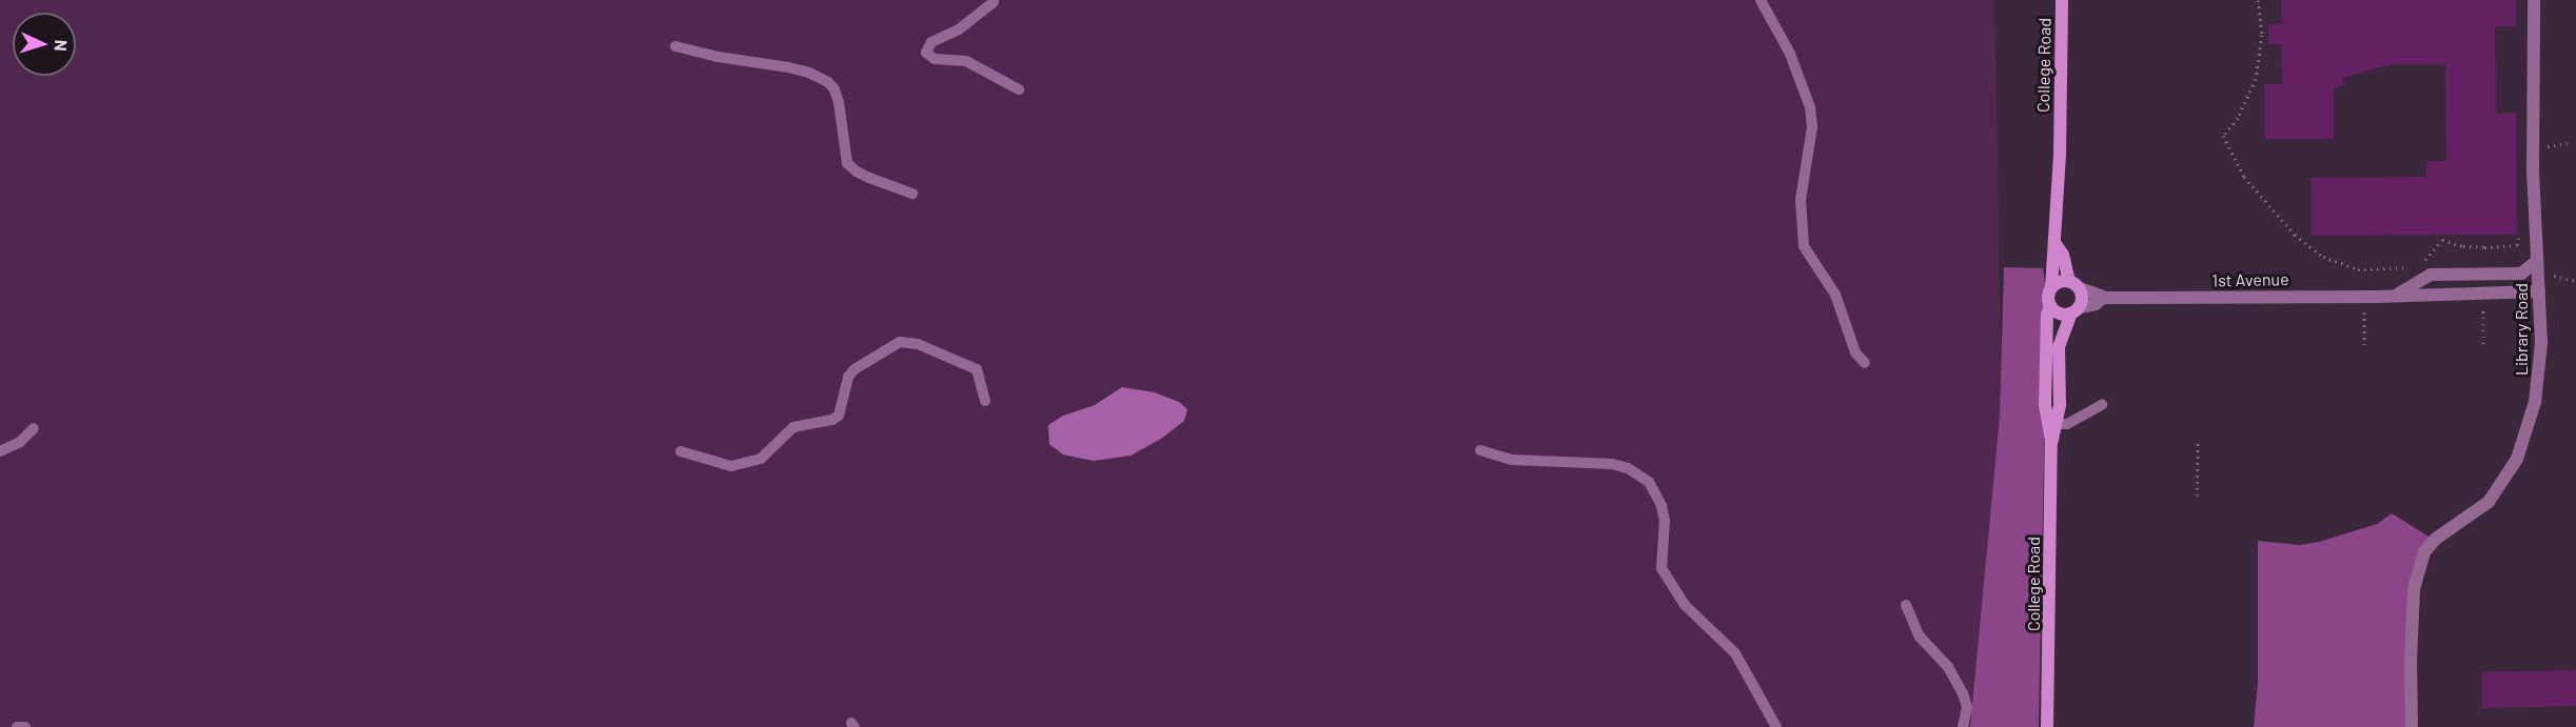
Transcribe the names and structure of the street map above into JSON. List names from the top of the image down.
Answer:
{
  "streets": {
    "street": ["College Road", "1st Avenue", "Library Road"]
  },
  "crossings": [
    ["College Road", "1st Avenue"],
    ["1st Avenue", "Library Road"]
  ],
  "north": "right"
}
